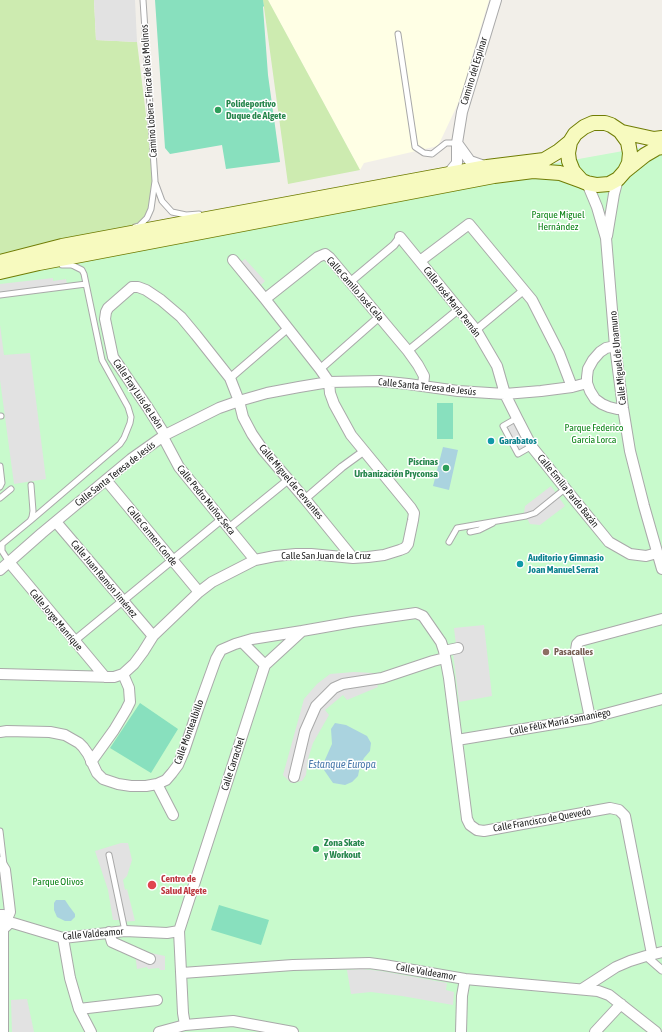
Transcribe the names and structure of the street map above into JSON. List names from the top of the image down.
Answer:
{
  "streets": {
    "street": [
      "Camino del Espinar",
      "Calle Camilo José Cela",
      "Calle José María Pemán",
      "Calle Miguel de Unamuno",
      "Calle Santa Teresa de Jesús",
      "Calle Fray Luis de León",
      "Calle Miguel de Cervantes",
      "Calle Emilia Pardo Bazán",
      "Calle Pedro Muñoz Seca",
      "Calle Carmen Conde",
      "Calle San Juan de la Cruz",
      "Calle Juan Ramón Jiménez",
      "Calle Jorge Manrique",
      "Calle Félix María Samaniego",
      "Calle Montealbillo",
      "Calle Carrachel",
      "Calle Francisco de Quevedo",
      "Calle Valdeamor"
    ],
    "lane": ["Camino Lobera - Finca de los Molinos"]
  },
  "crossings": [
    ["Calle Camilo José Cela", "Calle Santa Teresa de Jesús"],
    ["Calle José María Pemán", "Calle Santa Teresa de Jesús"],
    ["Calle José María Pemán", "Calle Emilia Pardo Bazán"],
    ["Calle Miguel de Unamuno", "Calle Emilia Pardo Bazán"],
    ["Calle Santa Teresa de Jesús", "Calle Fray Luis de León"],
    ["Calle Santa Teresa de Jesús", "Calle Miguel de Cervantes"],
    ["Calle Santa Teresa de Jesús", "Calle Emilia Pardo Bazán"],
    ["Calle Santa Teresa de Jesús", "Calle Pedro Muñoz Seca"],
    ["Calle Santa Teresa de Jesús", "Calle Carmen Conde"],
    ["Calle Santa Teresa de Jesús", "Calle San Juan de la Cruz"],
    ["Calle Santa Teresa de Jesús", "Calle Juan Ramón Jiménez"],
    ["Calle Santa Teresa de Jesús", "Calle Jorge Manrique"],
    ["Calle Fray Luis de León", "Calle Miguel de Cervantes"],
    ["Calle Fray Luis de León", "Calle Pedro Muñoz Seca"],
    ["Calle Miguel de Cervantes", "Calle San Juan de la Cruz"],
    ["Calle Pedro Muñoz Seca", "Calle San Juan de la Cruz"],
    ["Calle Carmen Conde", "Calle San Juan de la Cruz"],
    ["Calle San Juan de la Cruz", "Calle Juan Ramón Jiménez"],
    ["Calle Félix María Samaniego", "Calle Francisco de Quevedo"],
    ["Calle Montealbillo", "Calle Carrachel"],
    ["Calle Montealbillo", "Calle Francisco de Quevedo"],
    ["Calle Carrachel", "Calle Francisco de Quevedo"],
    ["Calle Carrachel", "Calle Valdeamor"]
  ],
  "water": ["Estanque Europa"],
  "parks": ["Parque Miguel Hernández", "Parque Federico García Lorca", "Parque Olivos"],
  "places": [
    "Polideportivo Duque de Algete",
    "Garabatos",
    "Piscinas Urbanización Pryconsa",
    "Auditorio y Gimnasio Joan Manuel Serrat",
    "Pasacalles",
    "Zona Skate y Workout",
    "Centro de Salud Algete"
  ]
}
